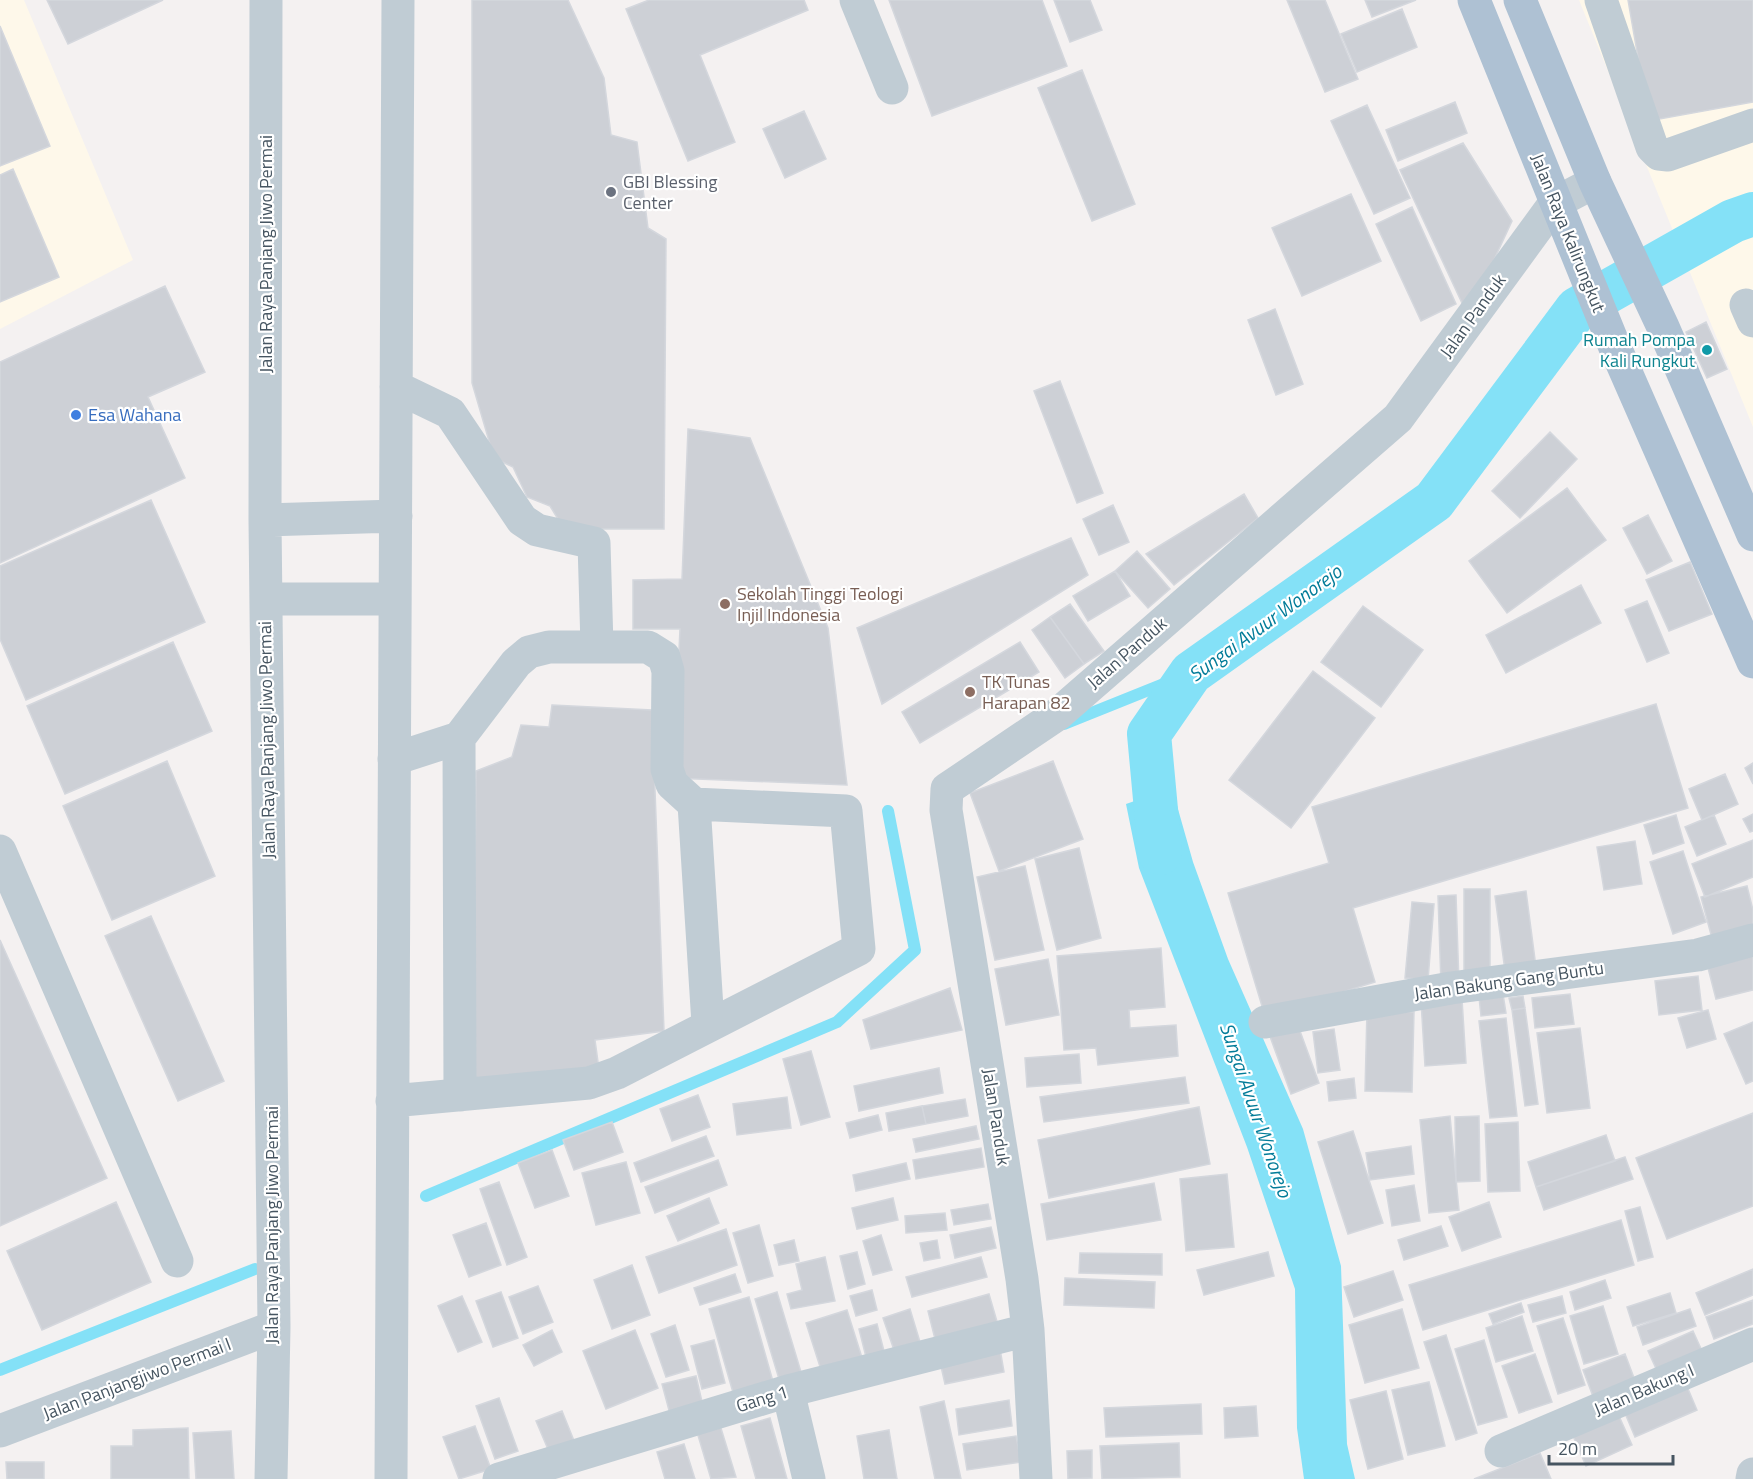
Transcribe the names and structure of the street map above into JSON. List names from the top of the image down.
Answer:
{
  "streets": {
    "main road": ["Jalan Raya Kalirungkut"],
    "street": [
      "Jalan Raya Panjang Jiwo Permai",
      "Jalan Panduk",
      "Jalan Bakung Gang Buntu",
      "Jalan Panjangjiwo Permai I",
      "Jalan Bakung I",
      "Gang 1"
    ]
  },
  "crossings": [
    ["Jalan Raya Kalirungkut", "Jalan Panduk"],
    ["Jalan Raya Panjang Jiwo Permai", "Jalan Panjangjiwo Permai I"],
    ["Jalan Panduk", "Gang 1"]
  ],
  "water": ["Sungai Avuur Wonorejo"],
  "places": [
    "GBI Blessing Center",
    "Rumah Pompa Kali Rungkut",
    "Esa Wahana",
    "Sekolah Tinggi Teologi Injil Indonesia",
    "TK Tunas Harapan 82"
  ],
  "scale_bar": "20 m"
}
